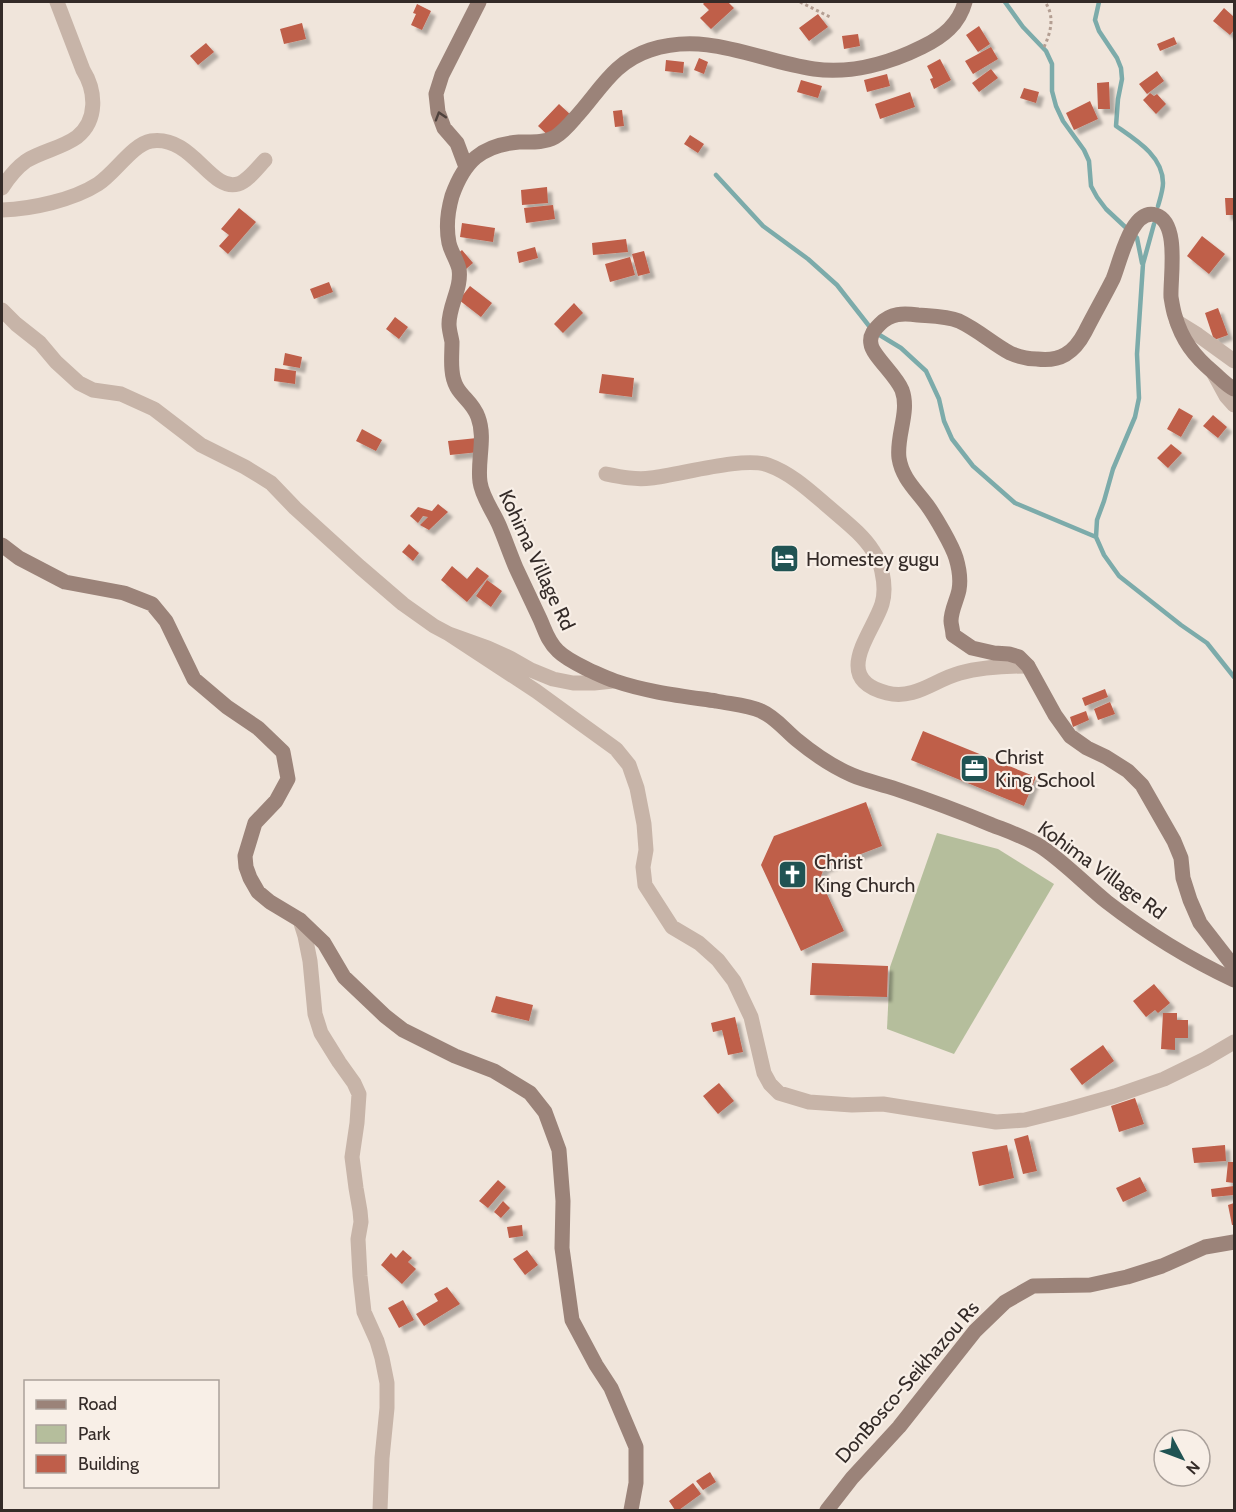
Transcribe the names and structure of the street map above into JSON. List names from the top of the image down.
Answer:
{
  "streets": {
    "main road": ["Kohima Village Rd", "DonBosco-Seikhazou Rs"]
  },
  "places": {
    "hotel": ["Homestey gugu"],
    "office": ["Christ King School"],
    "church": ["Christ King Church"]
  },
  "legend": ["Road", "Park", "Building"],
  "north": "bottom right"
}
